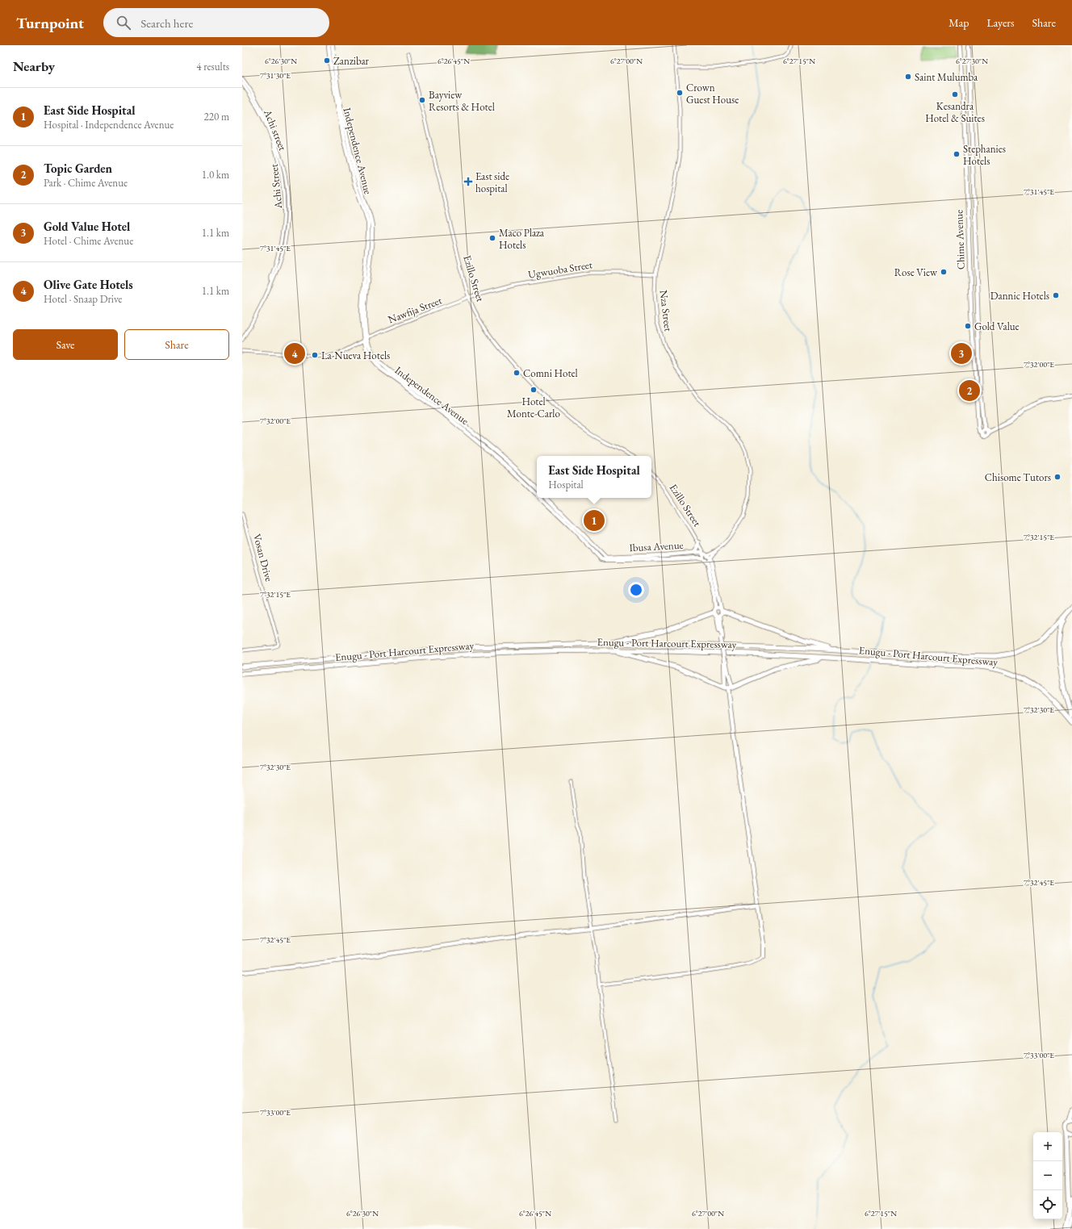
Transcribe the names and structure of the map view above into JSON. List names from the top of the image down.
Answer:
{
  "streets": {
    "highway": ["Enugu - Port Harcourt Expressway"],
    "main road": ["Independence Avenue", "Chime Avenue", "Ibusa Avenue"],
    "street": [
      "Achi street",
      "Achi Street",
      "Ugwuoba Street",
      "Ezillo Street",
      "Nawfija Street",
      "Nza Street",
      "Vosan Drive"
    ]
  },
  "crossings": [
    ["Achi street", "Achi Street"],
    ["Independence Avenue", "Nawfija Street"],
    ["Independence Avenue", "Ibusa Avenue"],
    ["Ugwuoba Street", "Ezillo Street"],
    ["Ugwuoba Street", "Nawfija Street"],
    ["Ugwuoba Street", "Nza Street"],
    ["Ezillo Street", "Nawfija Street"],
    ["Ezillo Street", "Ibusa Avenue"]
  ],
  "places": {
    "other": [
      "Zanzibar",
      "Saint Mulumba",
      "Crown Guest House",
      "Kesandra Hotel & Suites",
      "Bayview Resorts & Hotel",
      "Stephanies Hotels",
      "Maco Plaza Hotels",
      "Rose View",
      "Dannic Hotels",
      "Gold Value",
      "La-Nueva Hotels",
      "Comni Hotel",
      "Hotel Monte-Carlo",
      "Chisome Tutors"
    ],
    "health": ["East side hospital"]
  },
  "page": {
    "header": "Turnpoint",
    "search": "Search here",
    "nav": ["Map", "Layers", "Share"],
    "heading": ["Nearby", "4 results"],
    "list": [
      {
        "mark": "1",
        "name": "East Side Hospital",
        "note": "Hospital · Independence Avenue",
        "value": "220 m"
      },
      {
        "mark": "2",
        "name": "Topic Garden",
        "note": "Park · Chime Avenue",
        "value": "1.0 km"
      },
      {
        "mark": "3",
        "name": "Gold Value Hotel",
        "note": "Hotel · Chime Avenue",
        "value": "1.1 km"
      },
      {
        "mark": "4",
        "name": "Olive Gate Hotels",
        "note": "Hotel · Snaap Drive",
        "value": "1.1 km"
      }
    ],
    "buttons": ["Save", "Share"],
    "pins": [
      "3",
      "4",
      "2",
      "1"
    ],
    "popup": ["East Side Hospital", "Hospital"],
    "map_buttons": ["+", "−"]
  },
  "coordinates": [
    "6°26'30\"N",
    "6°26'45\"N",
    "6°27'00\"N",
    "6°27'15\"N",
    "6°27'30\"N",
    "7°31'30\"E",
    "7°31'45\"E",
    "7°32'00\"E",
    "7°32'15\"E",
    "7°32'30\"E",
    "7°32'45\"E",
    "7°33'00\"E"
  ]
}
